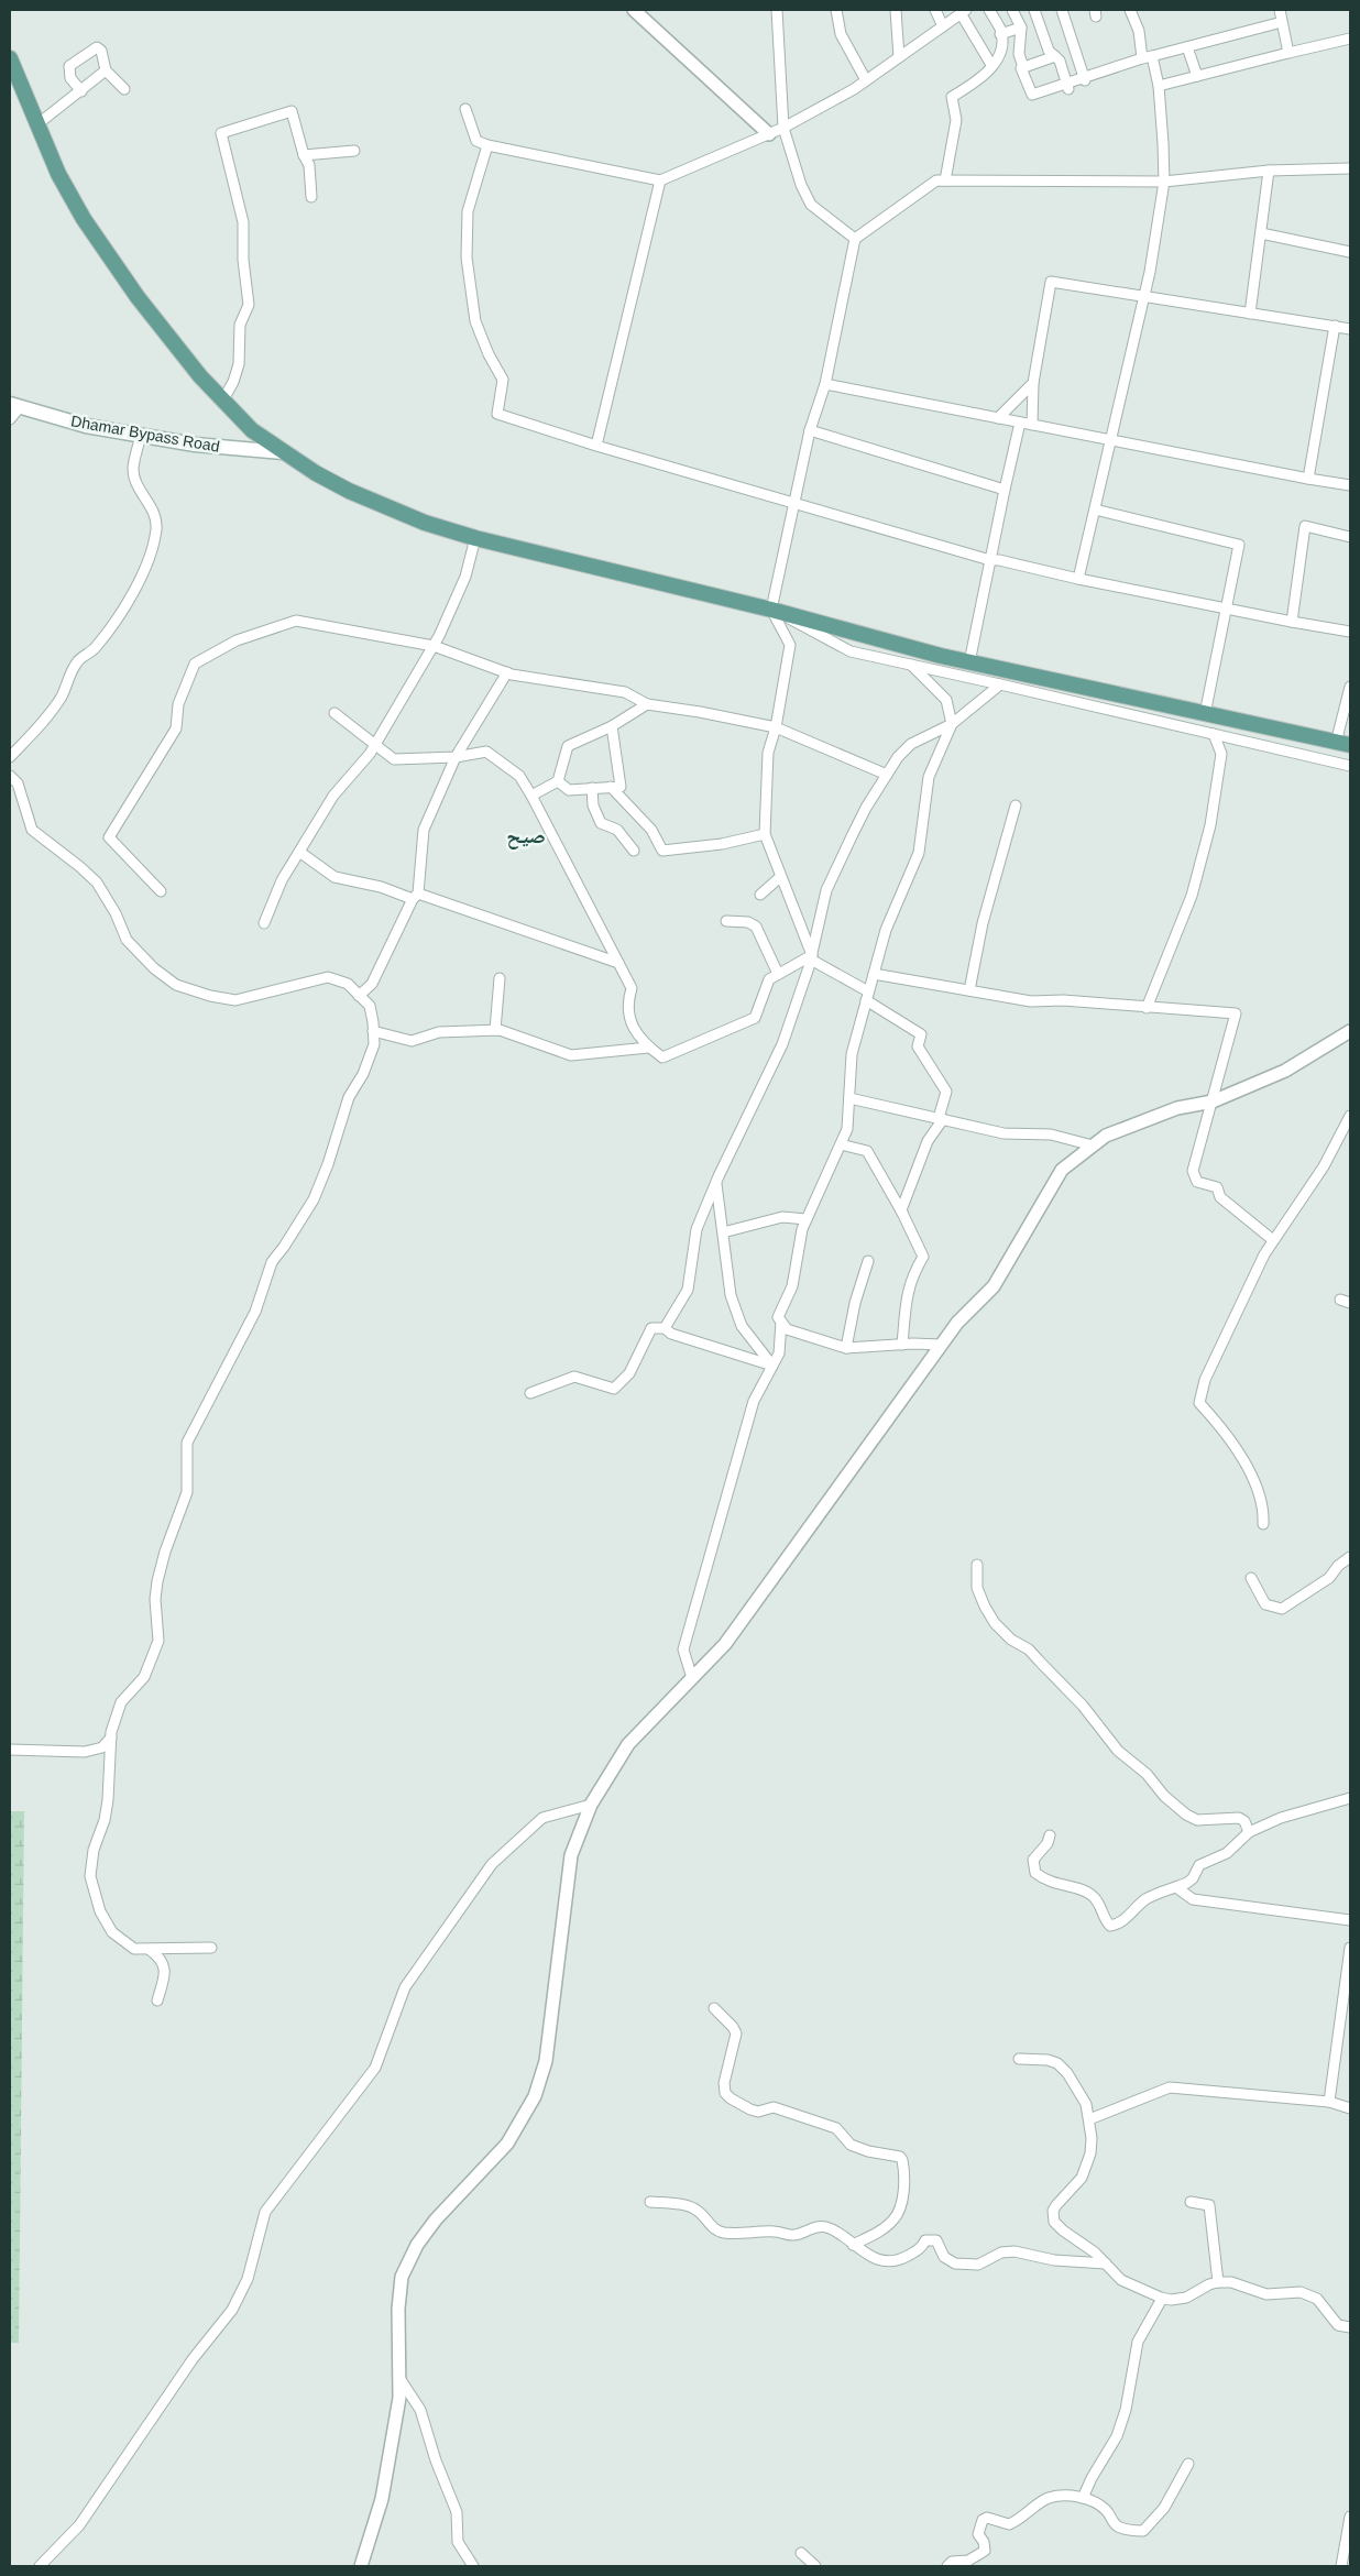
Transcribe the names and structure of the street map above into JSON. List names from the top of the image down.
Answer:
{
  "streets": {
    "main road": ["Dhamar Bypass Road"]
  },
  "districts": ["صيح"]
}
